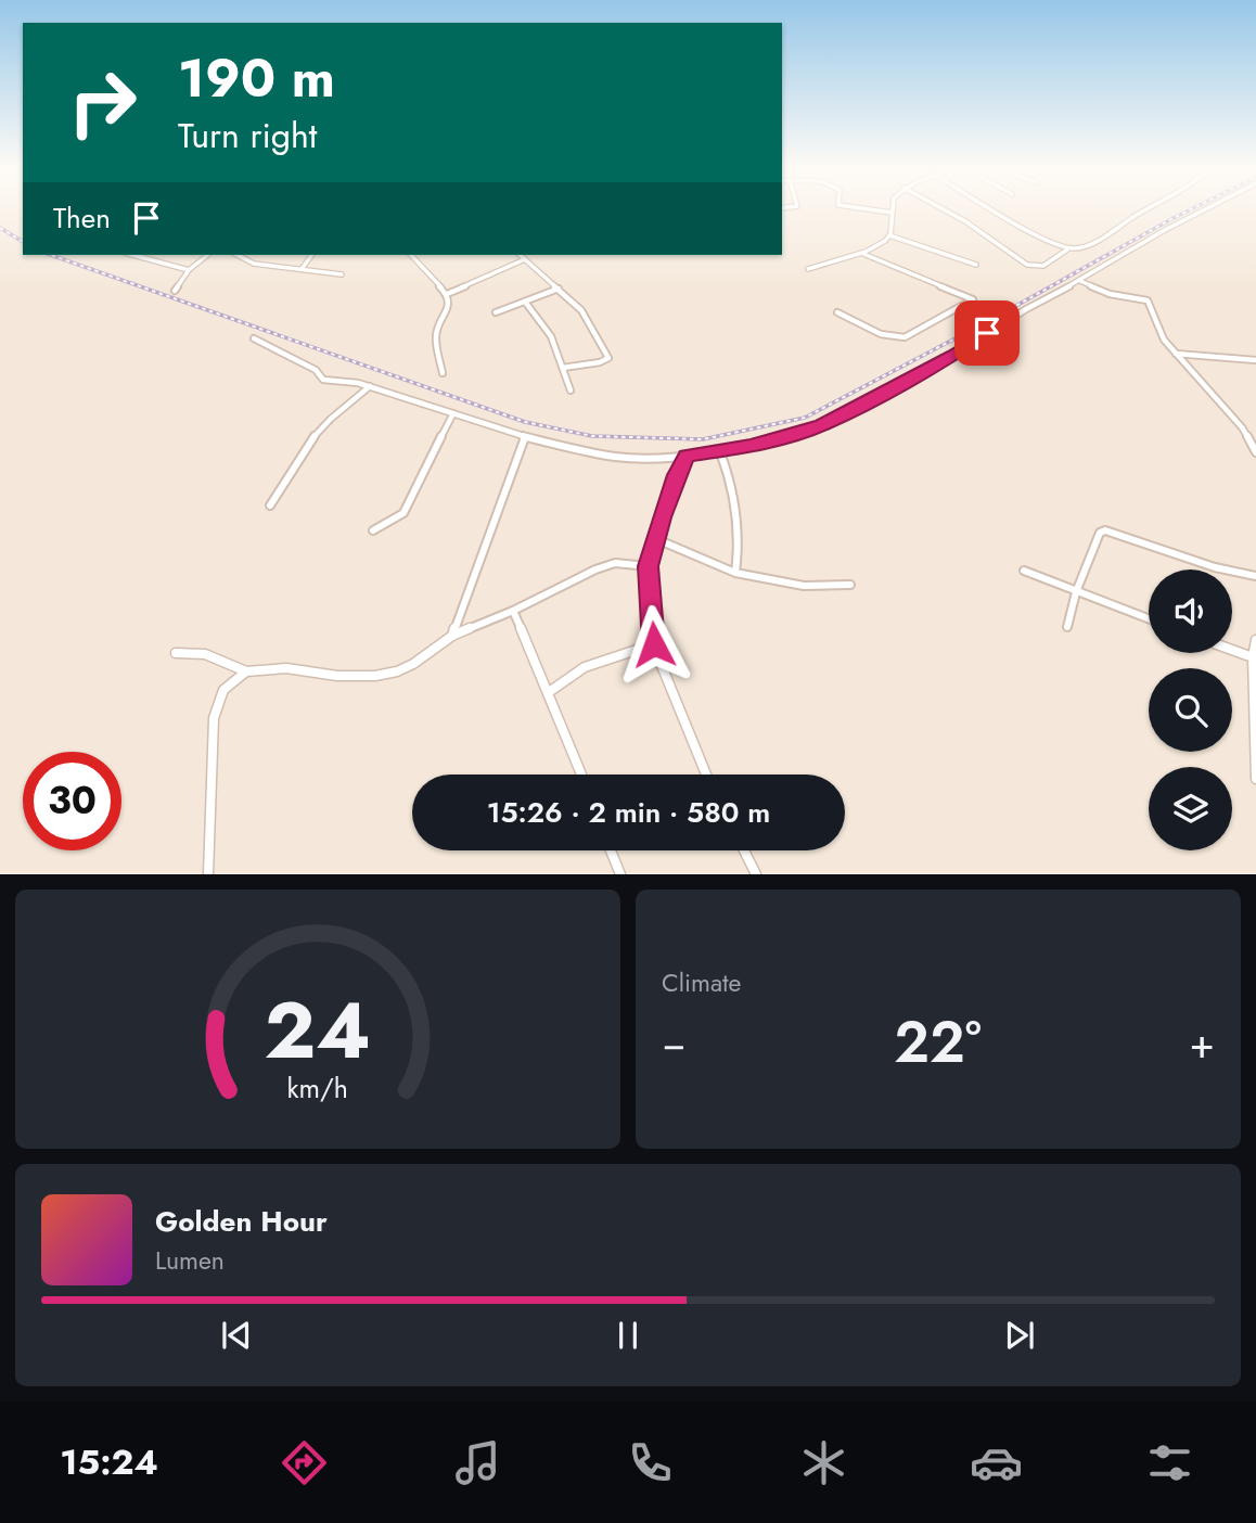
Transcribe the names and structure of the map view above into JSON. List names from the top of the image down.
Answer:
{
  "page": {
    "turn": ["190 m", "Turn right"],
    "then": "Then",
    "limit": "30",
    "trip": "15:26 · 2 min · 580 m",
    "tile": "Climate",
    "heat": ["−", "22°", "+"],
    "song": ["Golden Hour", "Lumen"],
    "tabs": "15:24",
    "gauge": ["24", "km/h"]
  }
}
